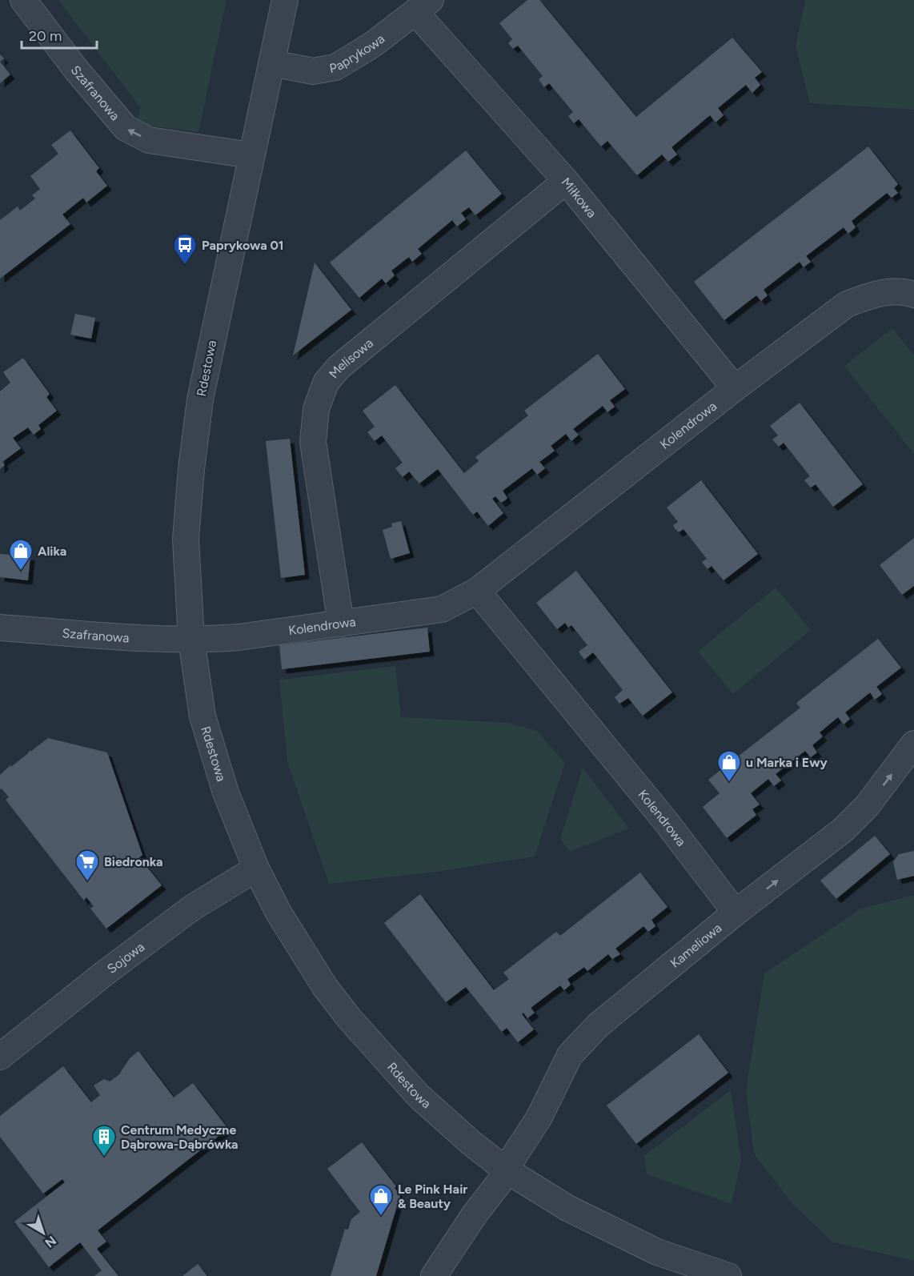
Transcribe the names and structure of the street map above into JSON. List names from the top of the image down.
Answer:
{
  "streets": {
    "street": [
      "Paprykowa",
      "Szafranowa",
      "Miłkowa",
      "Melisowa",
      "Rdestowa",
      "Kolendrowa",
      "Kameliowa",
      "Sojowa"
    ]
  },
  "crossings": [
    ["Paprykowa", "Miłkowa"],
    ["Paprykowa", "Rdestowa"],
    ["Szafranowa", "Rdestowa"],
    ["Szafranowa", "Kolendrowa"],
    ["Miłkowa", "Melisowa"],
    ["Miłkowa", "Kolendrowa"],
    ["Melisowa", "Kolendrowa"],
    ["Rdestowa", "Kolendrowa"],
    ["Rdestowa", "Kameliowa"],
    ["Rdestowa", "Sojowa"],
    ["Kolendrowa", "Kameliowa"]
  ],
  "one_way": ["Szafranowa"],
  "places": {
    "bus stop": ["Paprykowa 01"],
    "shop": ["Alika", "u Marka i Ewy", "Le Pink Hair & Beauty"],
    "supermarket": ["Biedronka"],
    "building": ["Centrum Medyczne Dąbrowa-Dąbrówka"]
  },
  "scale_bar": "20 m",
  "north": "bottom right"
}
